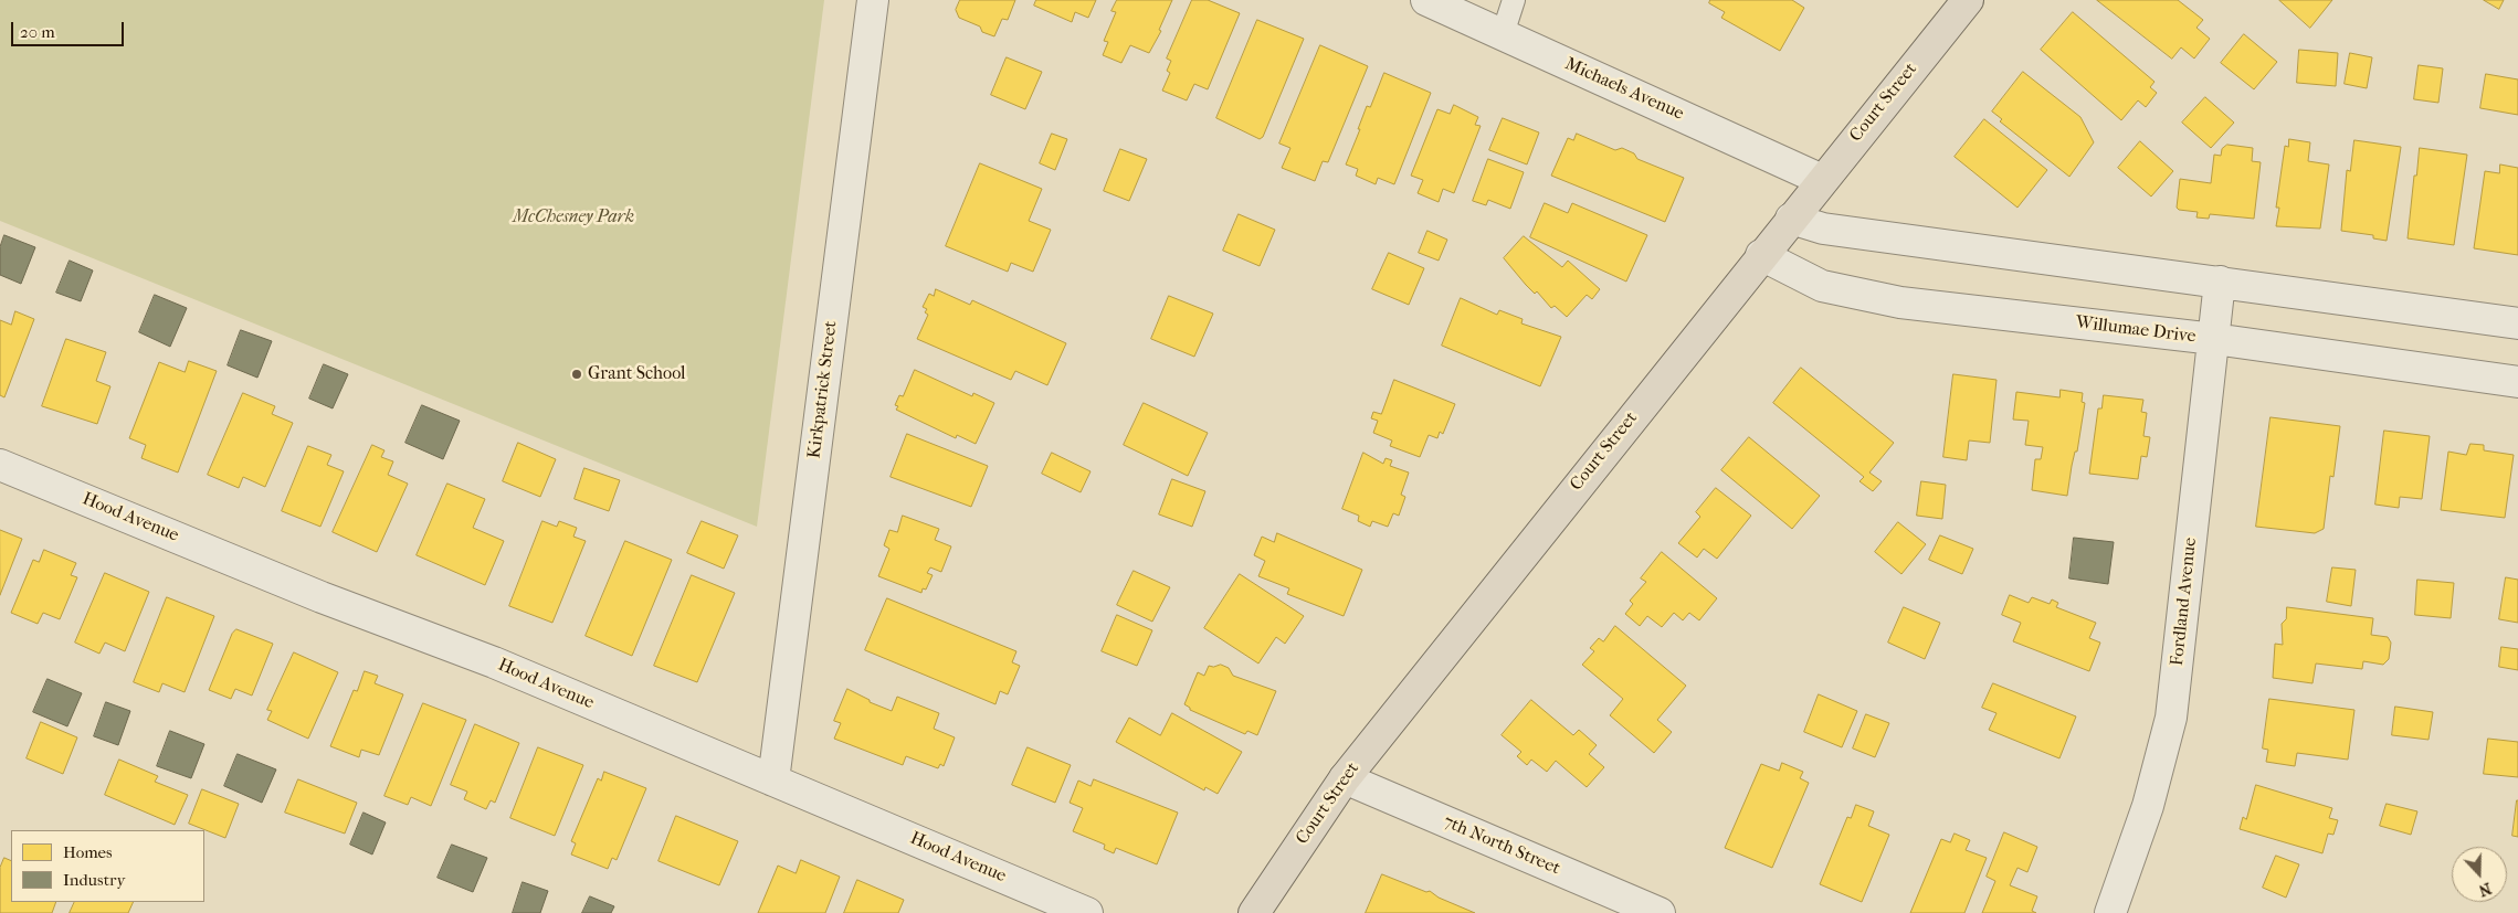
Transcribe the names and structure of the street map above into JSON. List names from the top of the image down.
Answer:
{
  "streets": {
    "main road": ["Court Street"],
    "street": [
      "Michaels Avenue",
      "Willumae Drive",
      "Kirkpatrick Street",
      "Hood Avenue",
      "Fordland Avenue",
      "7th North Street"
    ]
  },
  "crossings": [
    ["Michaels Avenue", "Court Street"],
    ["Court Street", "Willumae Drive"],
    ["Court Street", "7th North Street"],
    ["Willumae Drive", "Fordland Avenue"],
    ["Kirkpatrick Street", "Hood Avenue"]
  ],
  "parks": ["McChesney Park"],
  "places": ["Grant School"],
  "legend": ["Homes", "Industry"],
  "scale_bar": "20 m",
  "north": "bottom"
}
